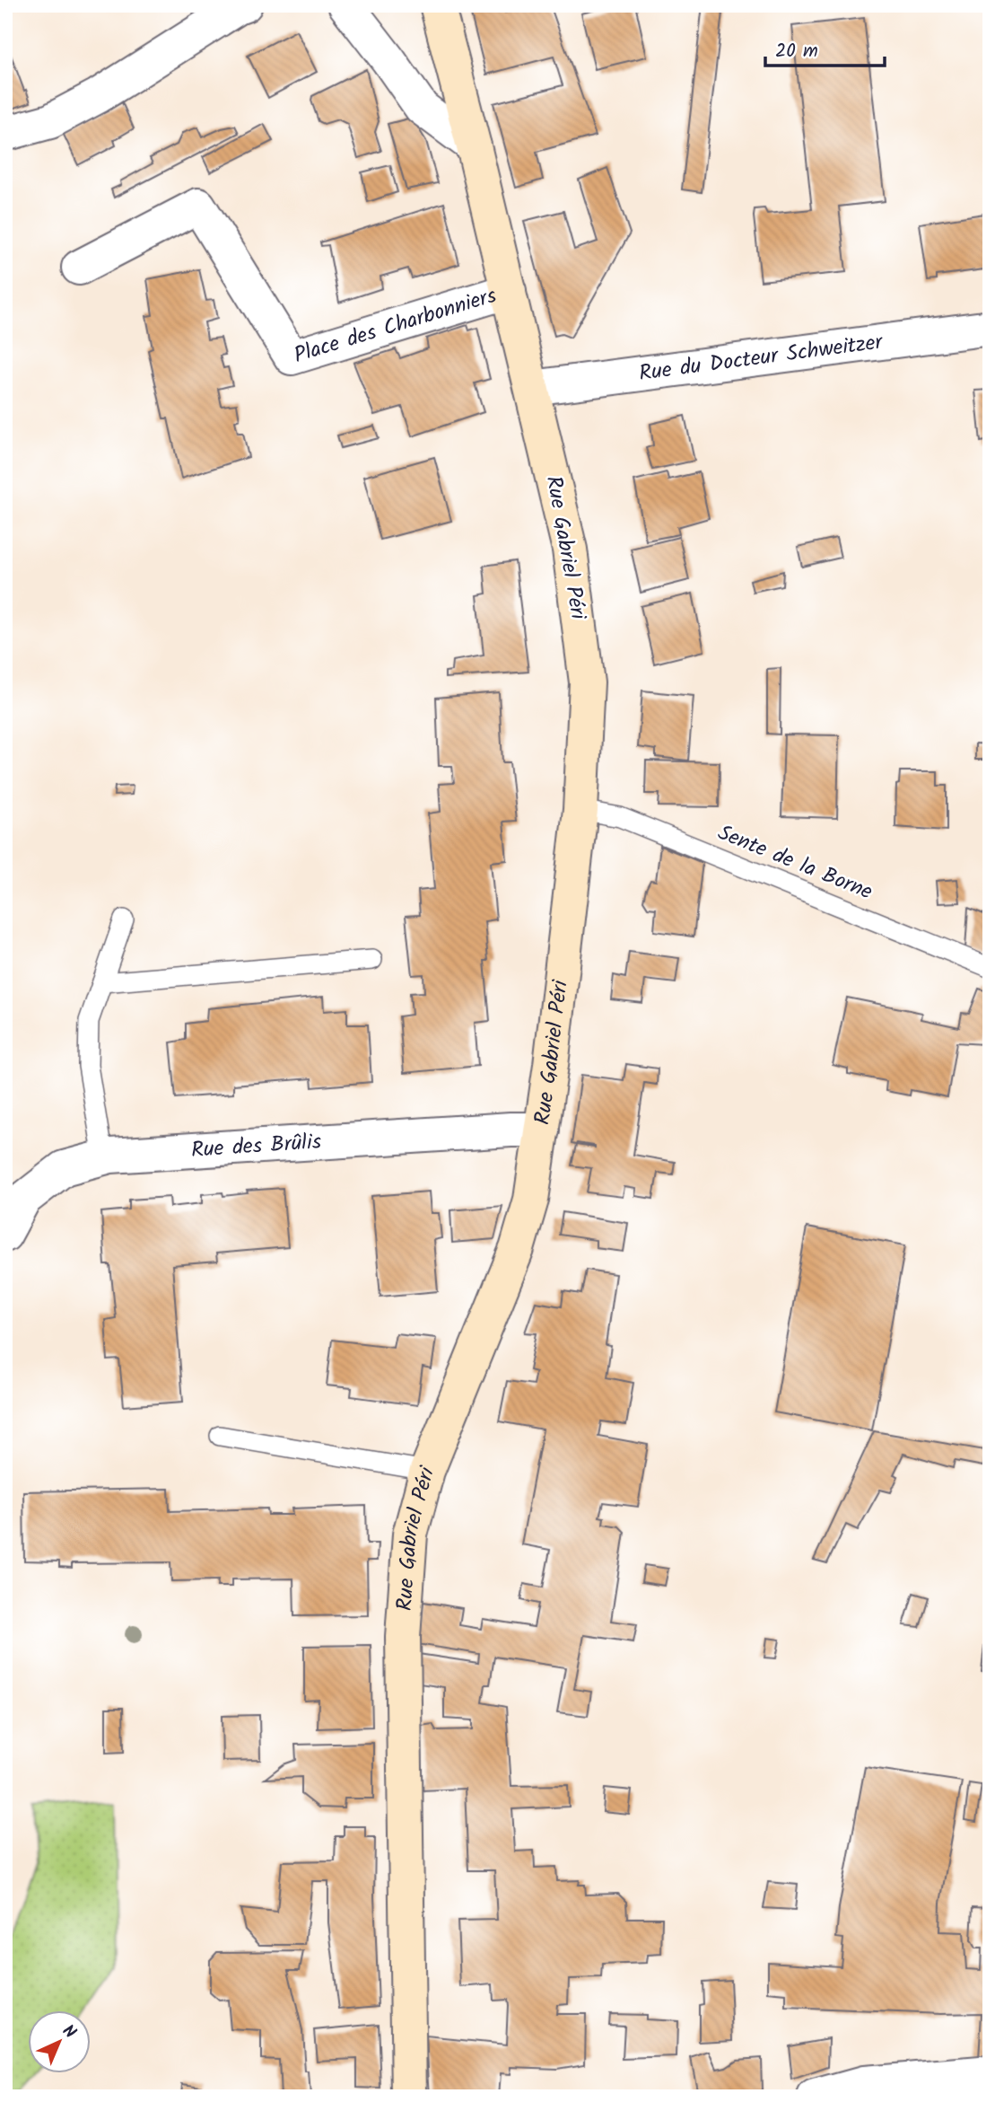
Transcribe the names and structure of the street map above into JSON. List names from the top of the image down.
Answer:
{
  "streets": {
    "street": [
      "Place des Charbonniers",
      "Rue du Docteur Schweitzer",
      "Rue Gabriel Péri",
      "Rue des Brûlis"
    ],
    "lane": ["Sente de la Borne"]
  },
  "crossings": [
    ["Place des Charbonniers", "Rue Gabriel Péri"],
    ["Rue du Docteur Schweitzer", "Rue Gabriel Péri"],
    ["Rue Gabriel Péri", "Sente de la Borne"],
    ["Rue Gabriel Péri", "Rue des Brûlis"]
  ],
  "scale_bar": "20 m",
  "north": "top right"
}
